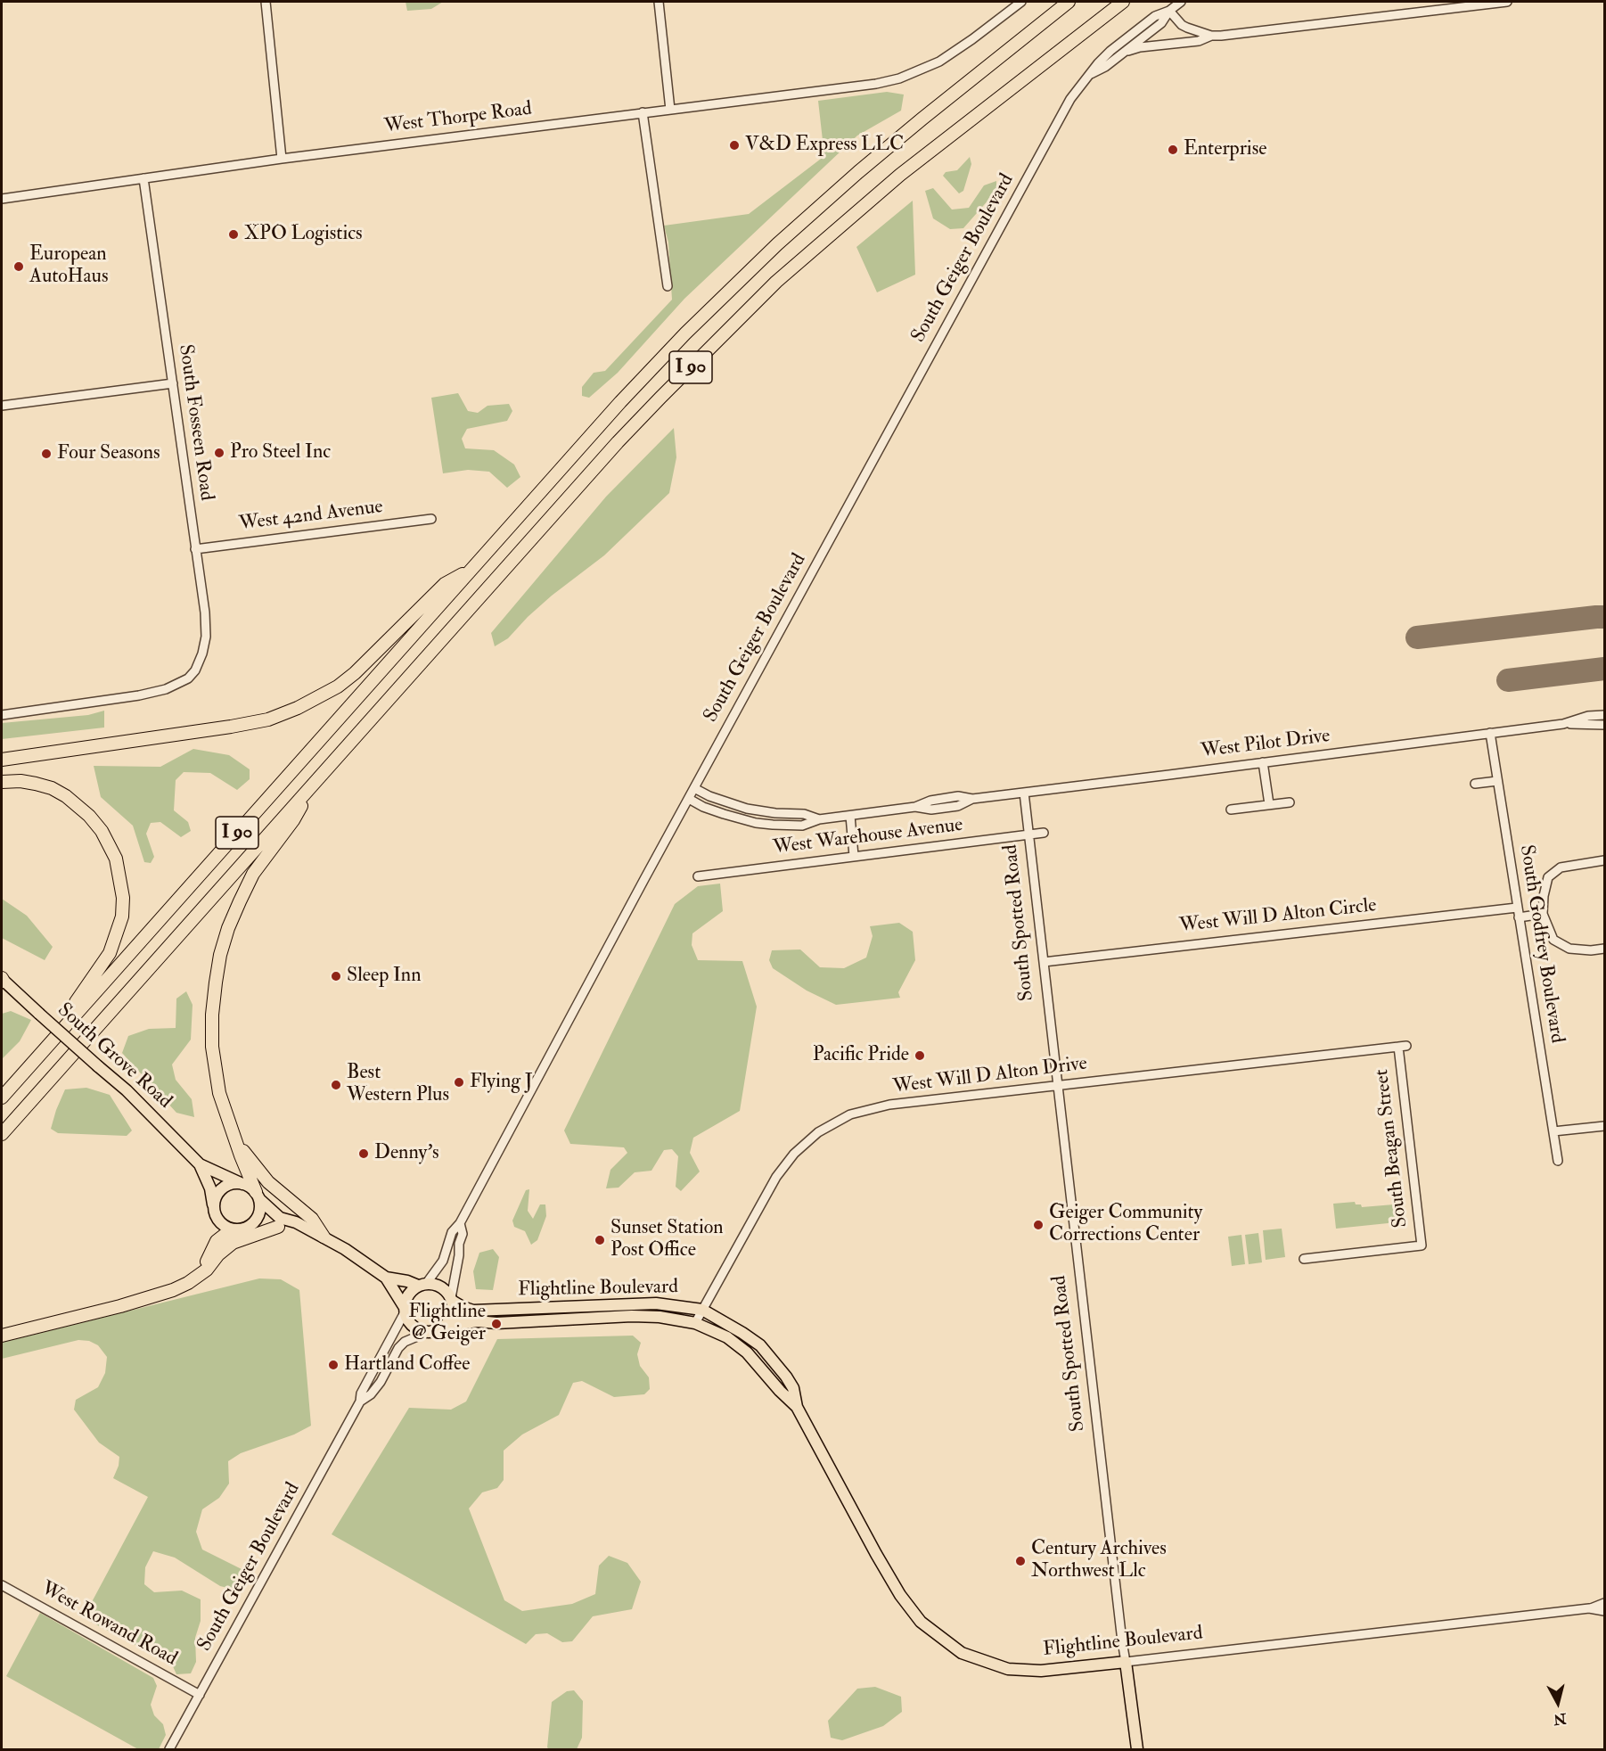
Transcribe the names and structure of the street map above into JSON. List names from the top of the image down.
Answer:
{
  "streets": {
    "highway": ["I 90"],
    "main road": ["South Spotted Road", "South Grove Road", "Flightline Boulevard"],
    "street": [
      "West Thorpe Road",
      "South Geiger Boulevard",
      "South Fosseen Road",
      "West 42nd Avenue",
      "West Pilot Drive",
      "West Warehouse Avenue",
      "West Will D Alton Circle",
      "South Godfrey Boulevard",
      "West Will D Alton Drive",
      "South Beagan Street",
      "West Rowand Road"
    ]
  },
  "crossings": [
    ["West Thorpe Road", "South Fosseen Road"],
    ["South Geiger Boulevard", "West Pilot Drive"],
    ["South Geiger Boulevard", "Flightline Boulevard"],
    ["South Geiger Boulevard", "West Rowand Road"],
    ["South Fosseen Road", "West 42nd Avenue"],
    ["West Pilot Drive", "South Spotted Road"],
    ["West Pilot Drive", "South Godfrey Boulevard"],
    ["West Warehouse Avenue", "South Spotted Road"],
    ["West Will D Alton Circle", "South Spotted Road"],
    ["West Will D Alton Circle", "South Godfrey Boulevard"],
    ["South Spotted Road", "West Will D Alton Drive"],
    ["South Spotted Road", "Flightline Boulevard"],
    ["West Will D Alton Drive", "South Beagan Street"],
    ["West Will D Alton Drive", "Flightline Boulevard"]
  ],
  "places": [
    "V&D Express LLC",
    "Enterprise",
    "XPO Logistics",
    "European AutoHaus",
    "Pro Steel Inc",
    "Four Seasons",
    "Sleep Inn",
    "Pacific Pride",
    "Flying J",
    "Best Western Plus",
    "Denny's",
    "Geiger Community Corrections Center",
    "Sunset Station Post Office",
    "Flightline @ Geiger",
    "Hartland Coffee",
    "Century Archives Northwest Llc"
  ],
  "north": "bottom"
}
